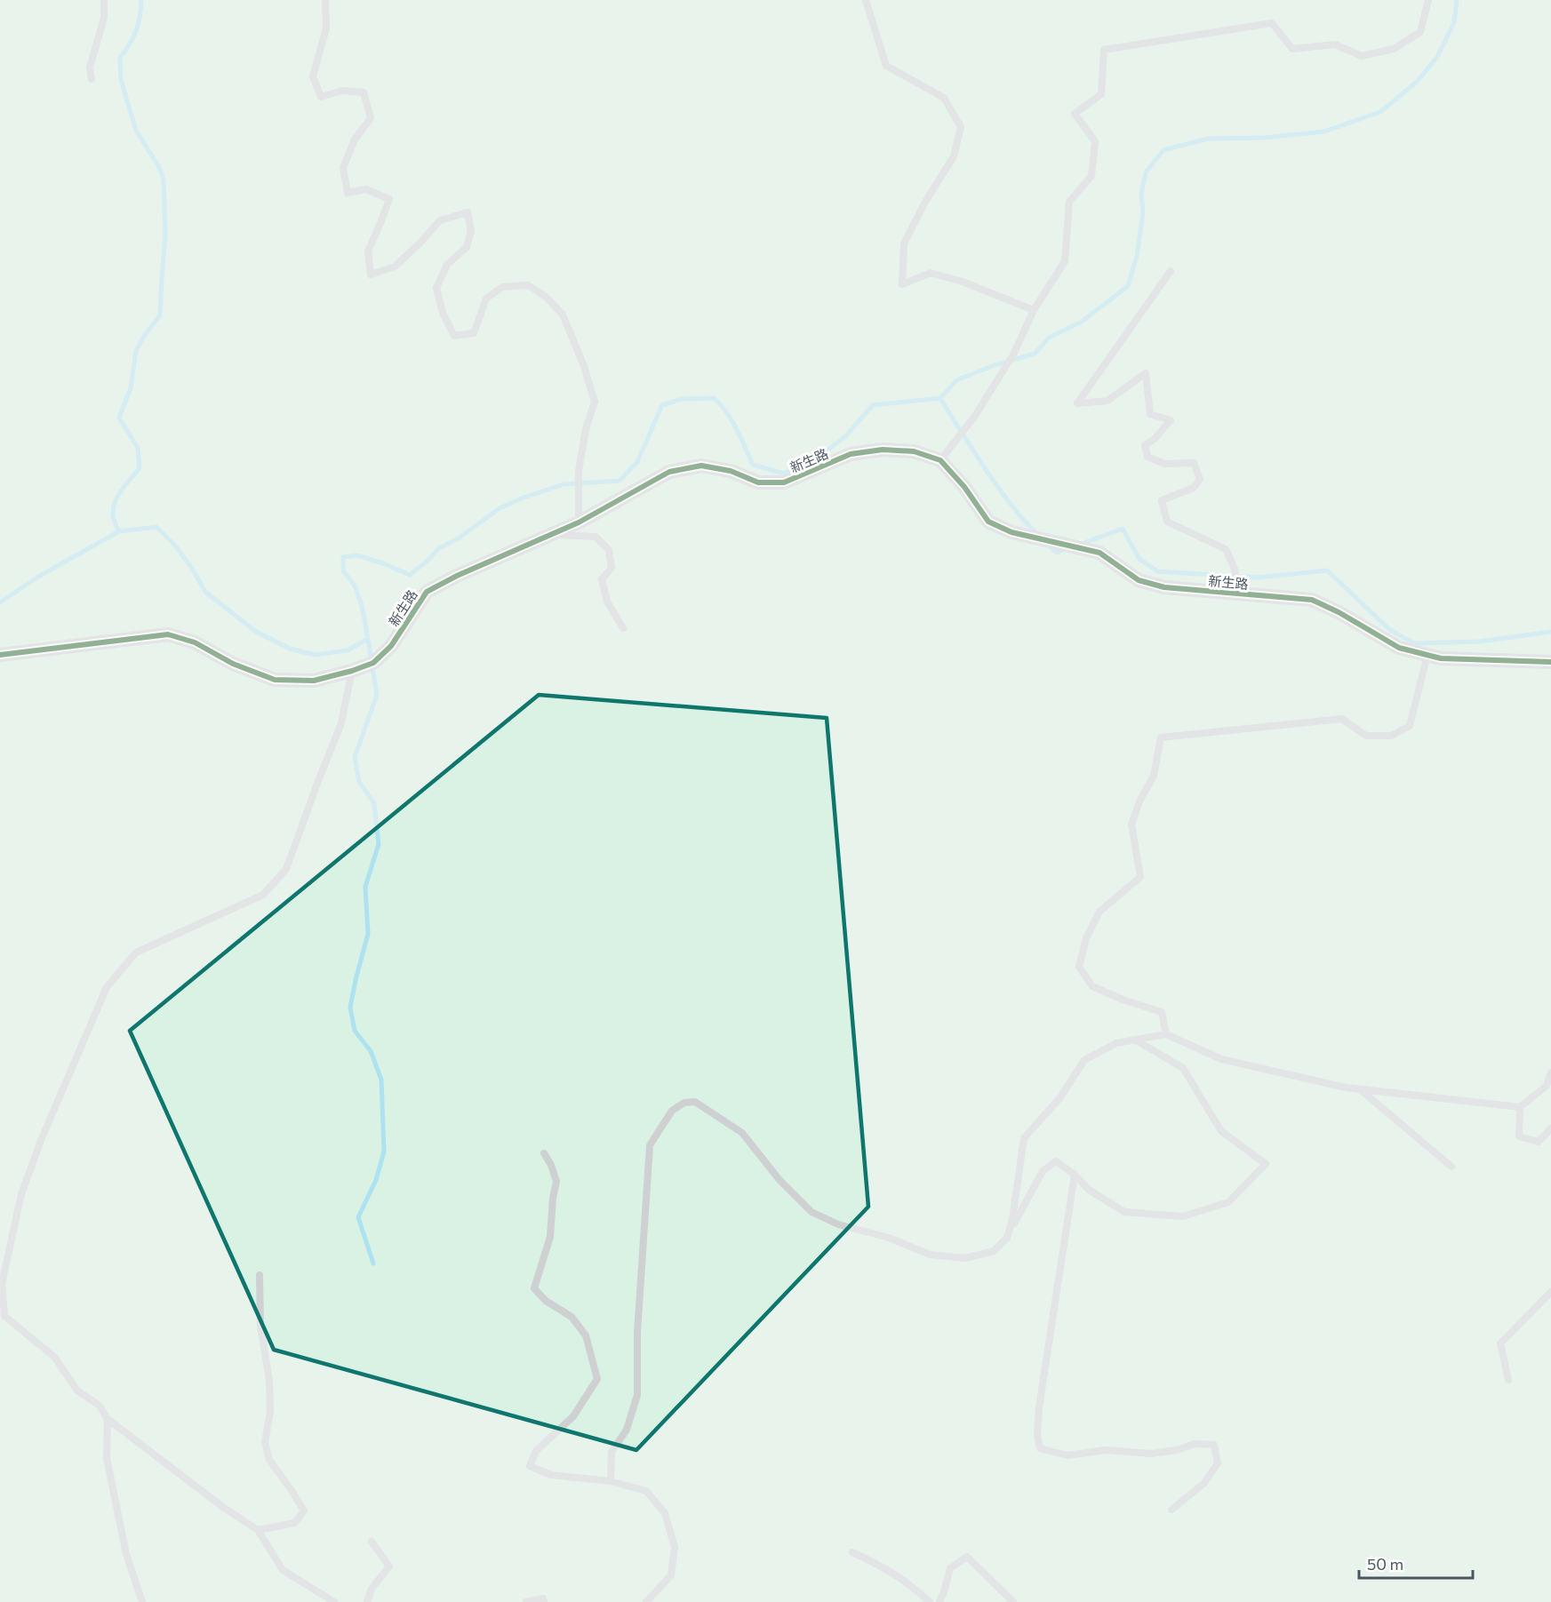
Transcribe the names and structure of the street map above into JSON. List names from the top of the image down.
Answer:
{
  "streets": {
    "street": ["新生路"]
  },
  "scale_bar": "50 m"
}
